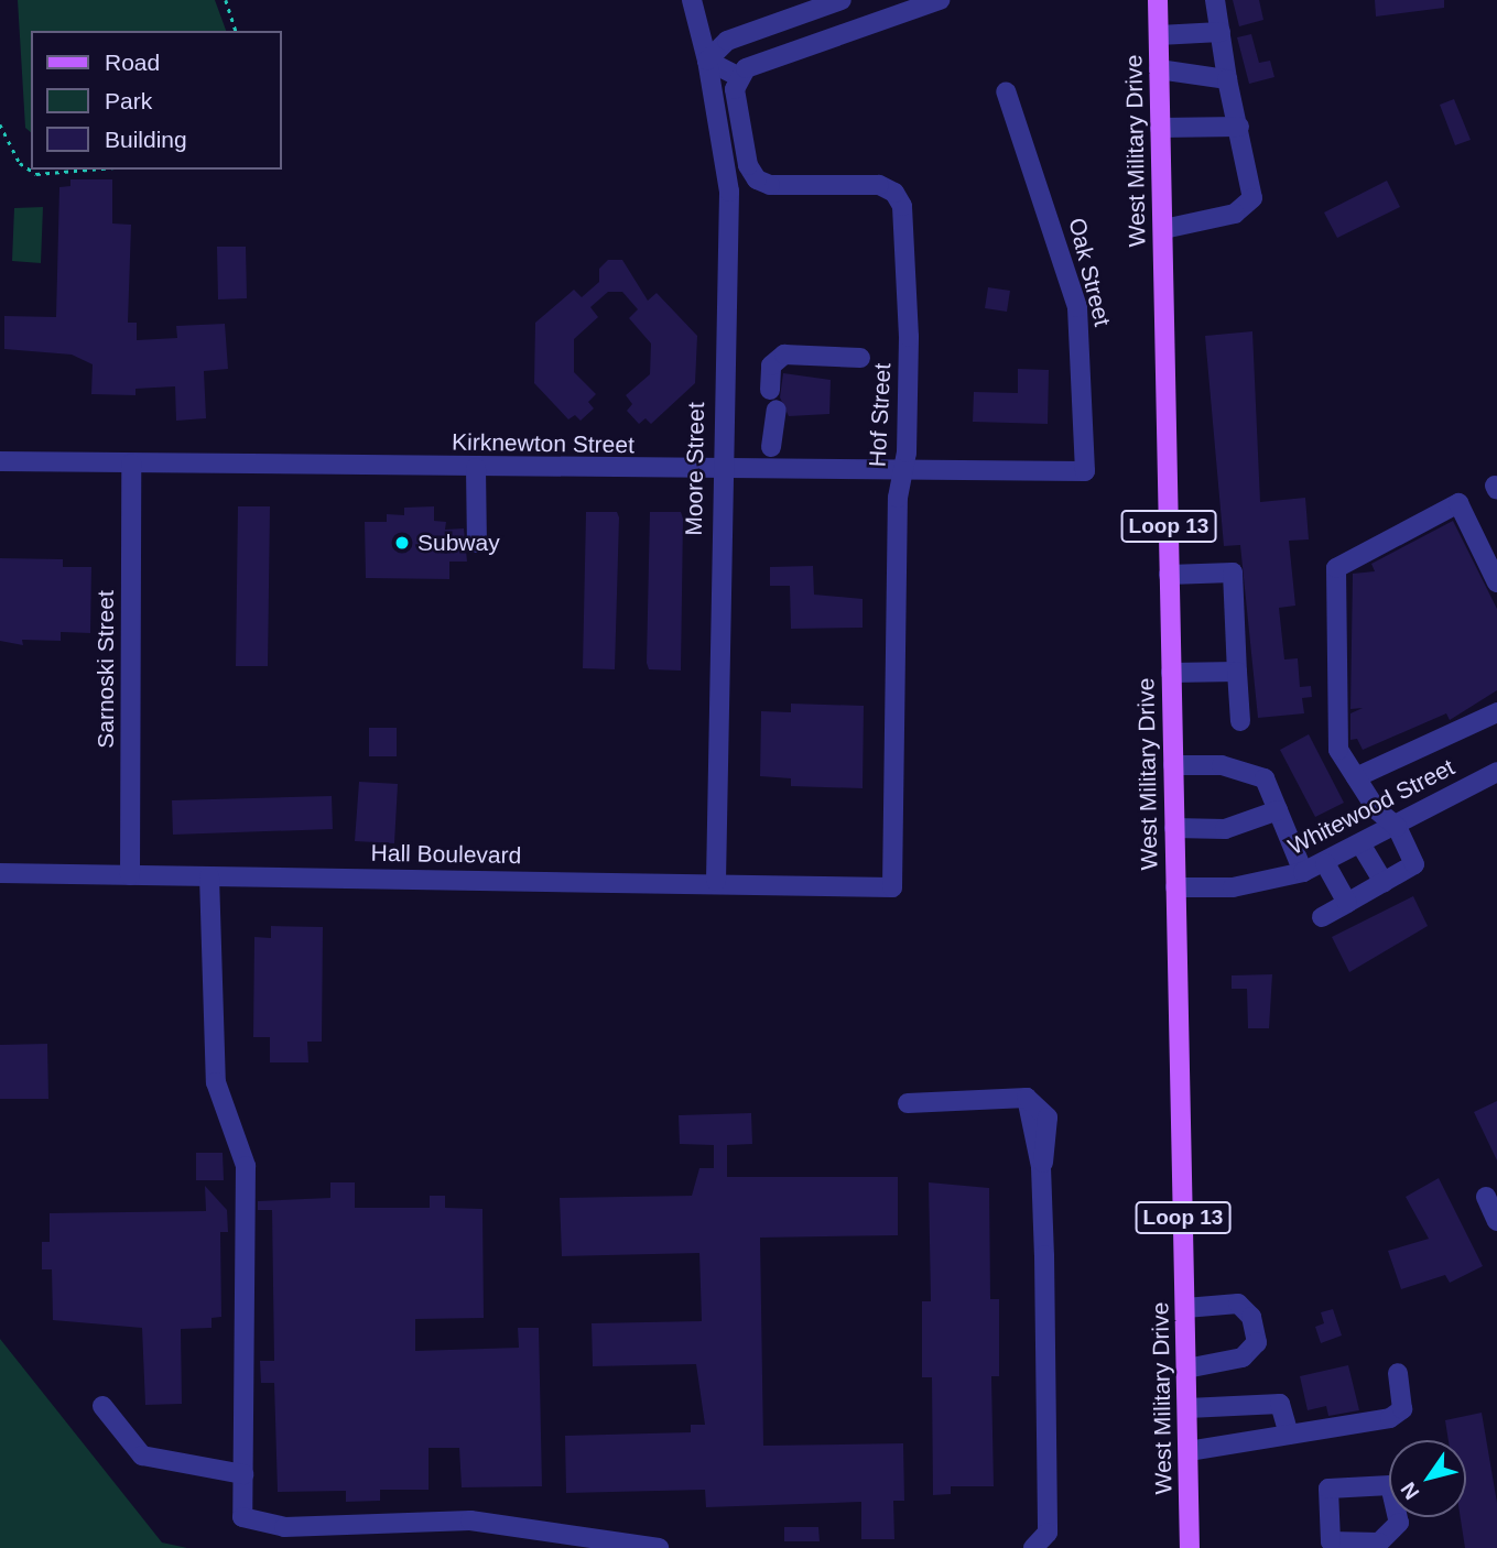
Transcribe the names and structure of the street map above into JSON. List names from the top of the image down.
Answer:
{
  "streets": {
    "main road": ["West Military Drive", "Loop 13"],
    "street": [
      "Oak Street",
      "Hof Street",
      "Kirknewton Street",
      "Moore Street",
      "Sarnoski Street",
      "Whitewood Street",
      "Hall Boulevard"
    ]
  },
  "crossings": [
    ["West Military Drive", "Whitewood Street"],
    ["Oak Street", "Kirknewton Street"],
    ["Hof Street", "Kirknewton Street"],
    ["Hof Street", "Hall Boulevard"],
    ["Kirknewton Street", "Moore Street"],
    ["Kirknewton Street", "Sarnoski Street"],
    ["Moore Street", "Hall Boulevard"],
    ["Sarnoski Street", "Hall Boulevard"]
  ],
  "places": ["Subway"],
  "legend": ["Road", "Park", "Building"],
  "north": "bottom left"
}
